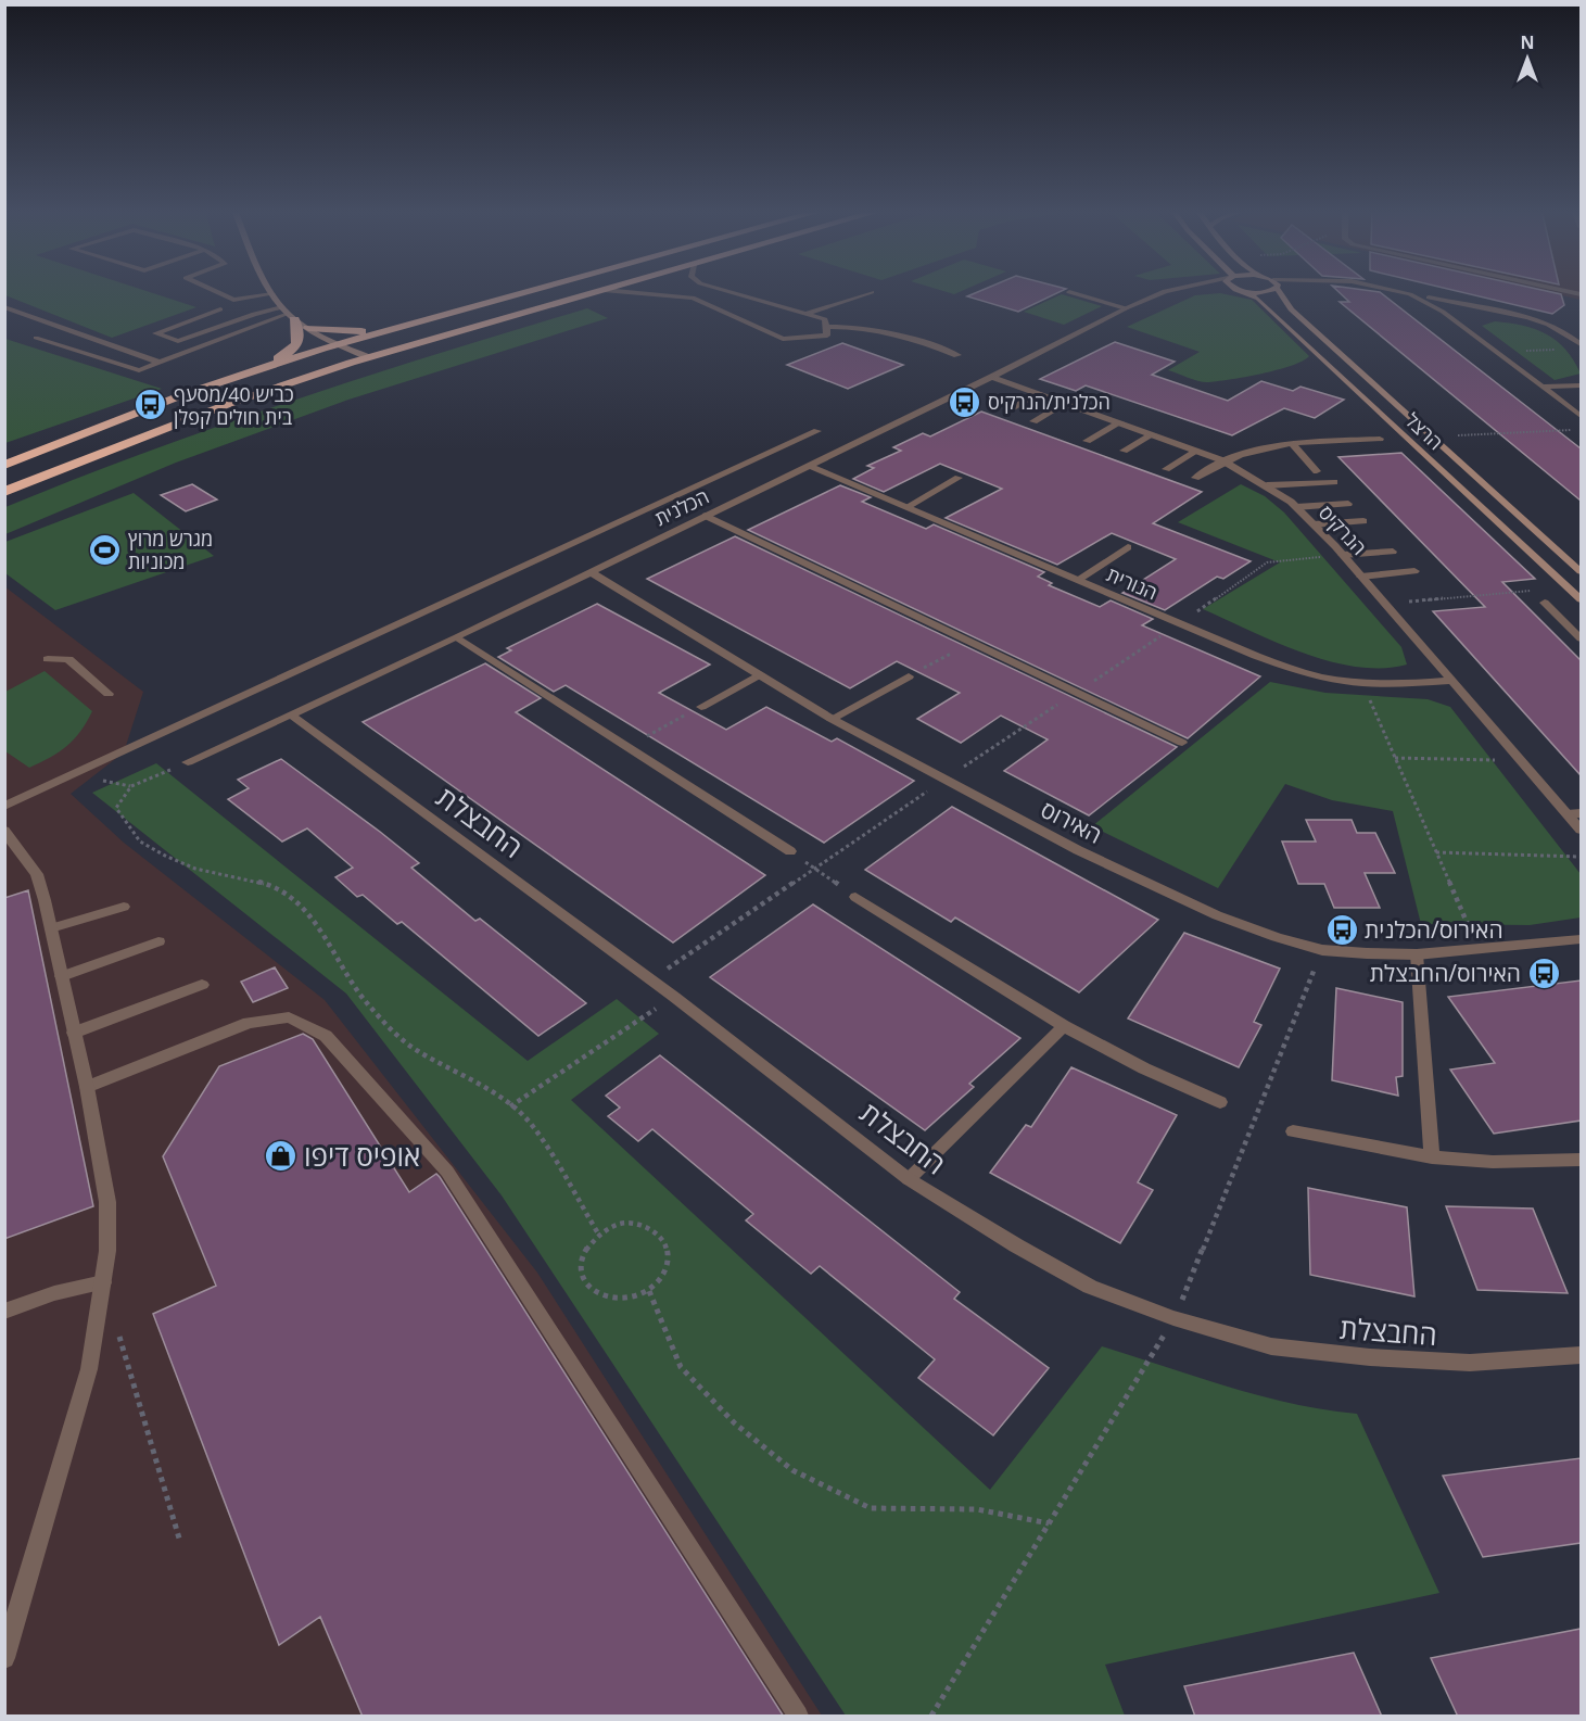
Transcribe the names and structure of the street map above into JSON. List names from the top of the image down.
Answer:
{
  "streets": {
    "street": [
      "הרצל",
      "הכלנית",
      "הנרקיס",
      "הנורית",
      "החבצלת",
      "האירוס"
    ]
  },
  "crossings": [
    ["הכלנית", "הנרקיס"],
    ["הכלנית", "הנורית"],
    ["הכלנית", "החבצלת"],
    ["הכלנית", "האירוס"],
    ["הנרקיס", "הנורית"]
  ],
  "places": {
    "bus stop": [
      "הכלנית/הנרקיס",
      "כביש 40/מסעף בית חולים קפלן",
      "האירוס/הכלנית",
      "האירוס/החבצלת"
    ],
    "sports": ["מגרש מרוץ מכוניות"],
    "shop": ["אופיס דיפו"]
  },
  "north": "top"
}
